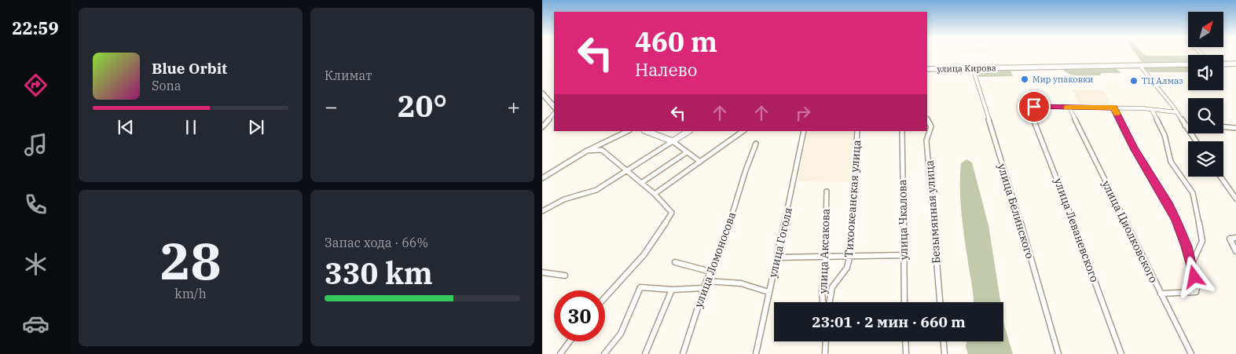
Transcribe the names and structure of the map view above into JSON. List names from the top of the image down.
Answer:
{
  "streets": {
    "main road": ["улица Кирова"],
    "street": [
      "Тихоокеанская улица",
      "улица Белинского",
      "Безымянная улица",
      "улица Чкалова",
      "улица Леваневского",
      "улица Циолковского",
      "улица Гоголя",
      "улица Аксакова",
      "улица Ломоносова"
    ]
  },
  "crossings": [
    ["улица Кирова", "улица Белинского"]
  ],
  "places": ["Мир упаковки", "ТЦ Алмаз"],
  "north": "top right",
  "page": {
    "tabs": "22:59",
    "tile": [
      "Климат",
      ["28", "km/h"],
      ["Запас хода · 66%", "330 km"]
    ],
    "turn": ["460 m", "Налево"],
    "song": ["Blue Orbit", "Sona"],
    "heat": ["−", "20°", "+"],
    "limit": "30",
    "trip": "23:01 · 2 мин · 660 m"
  }
}
